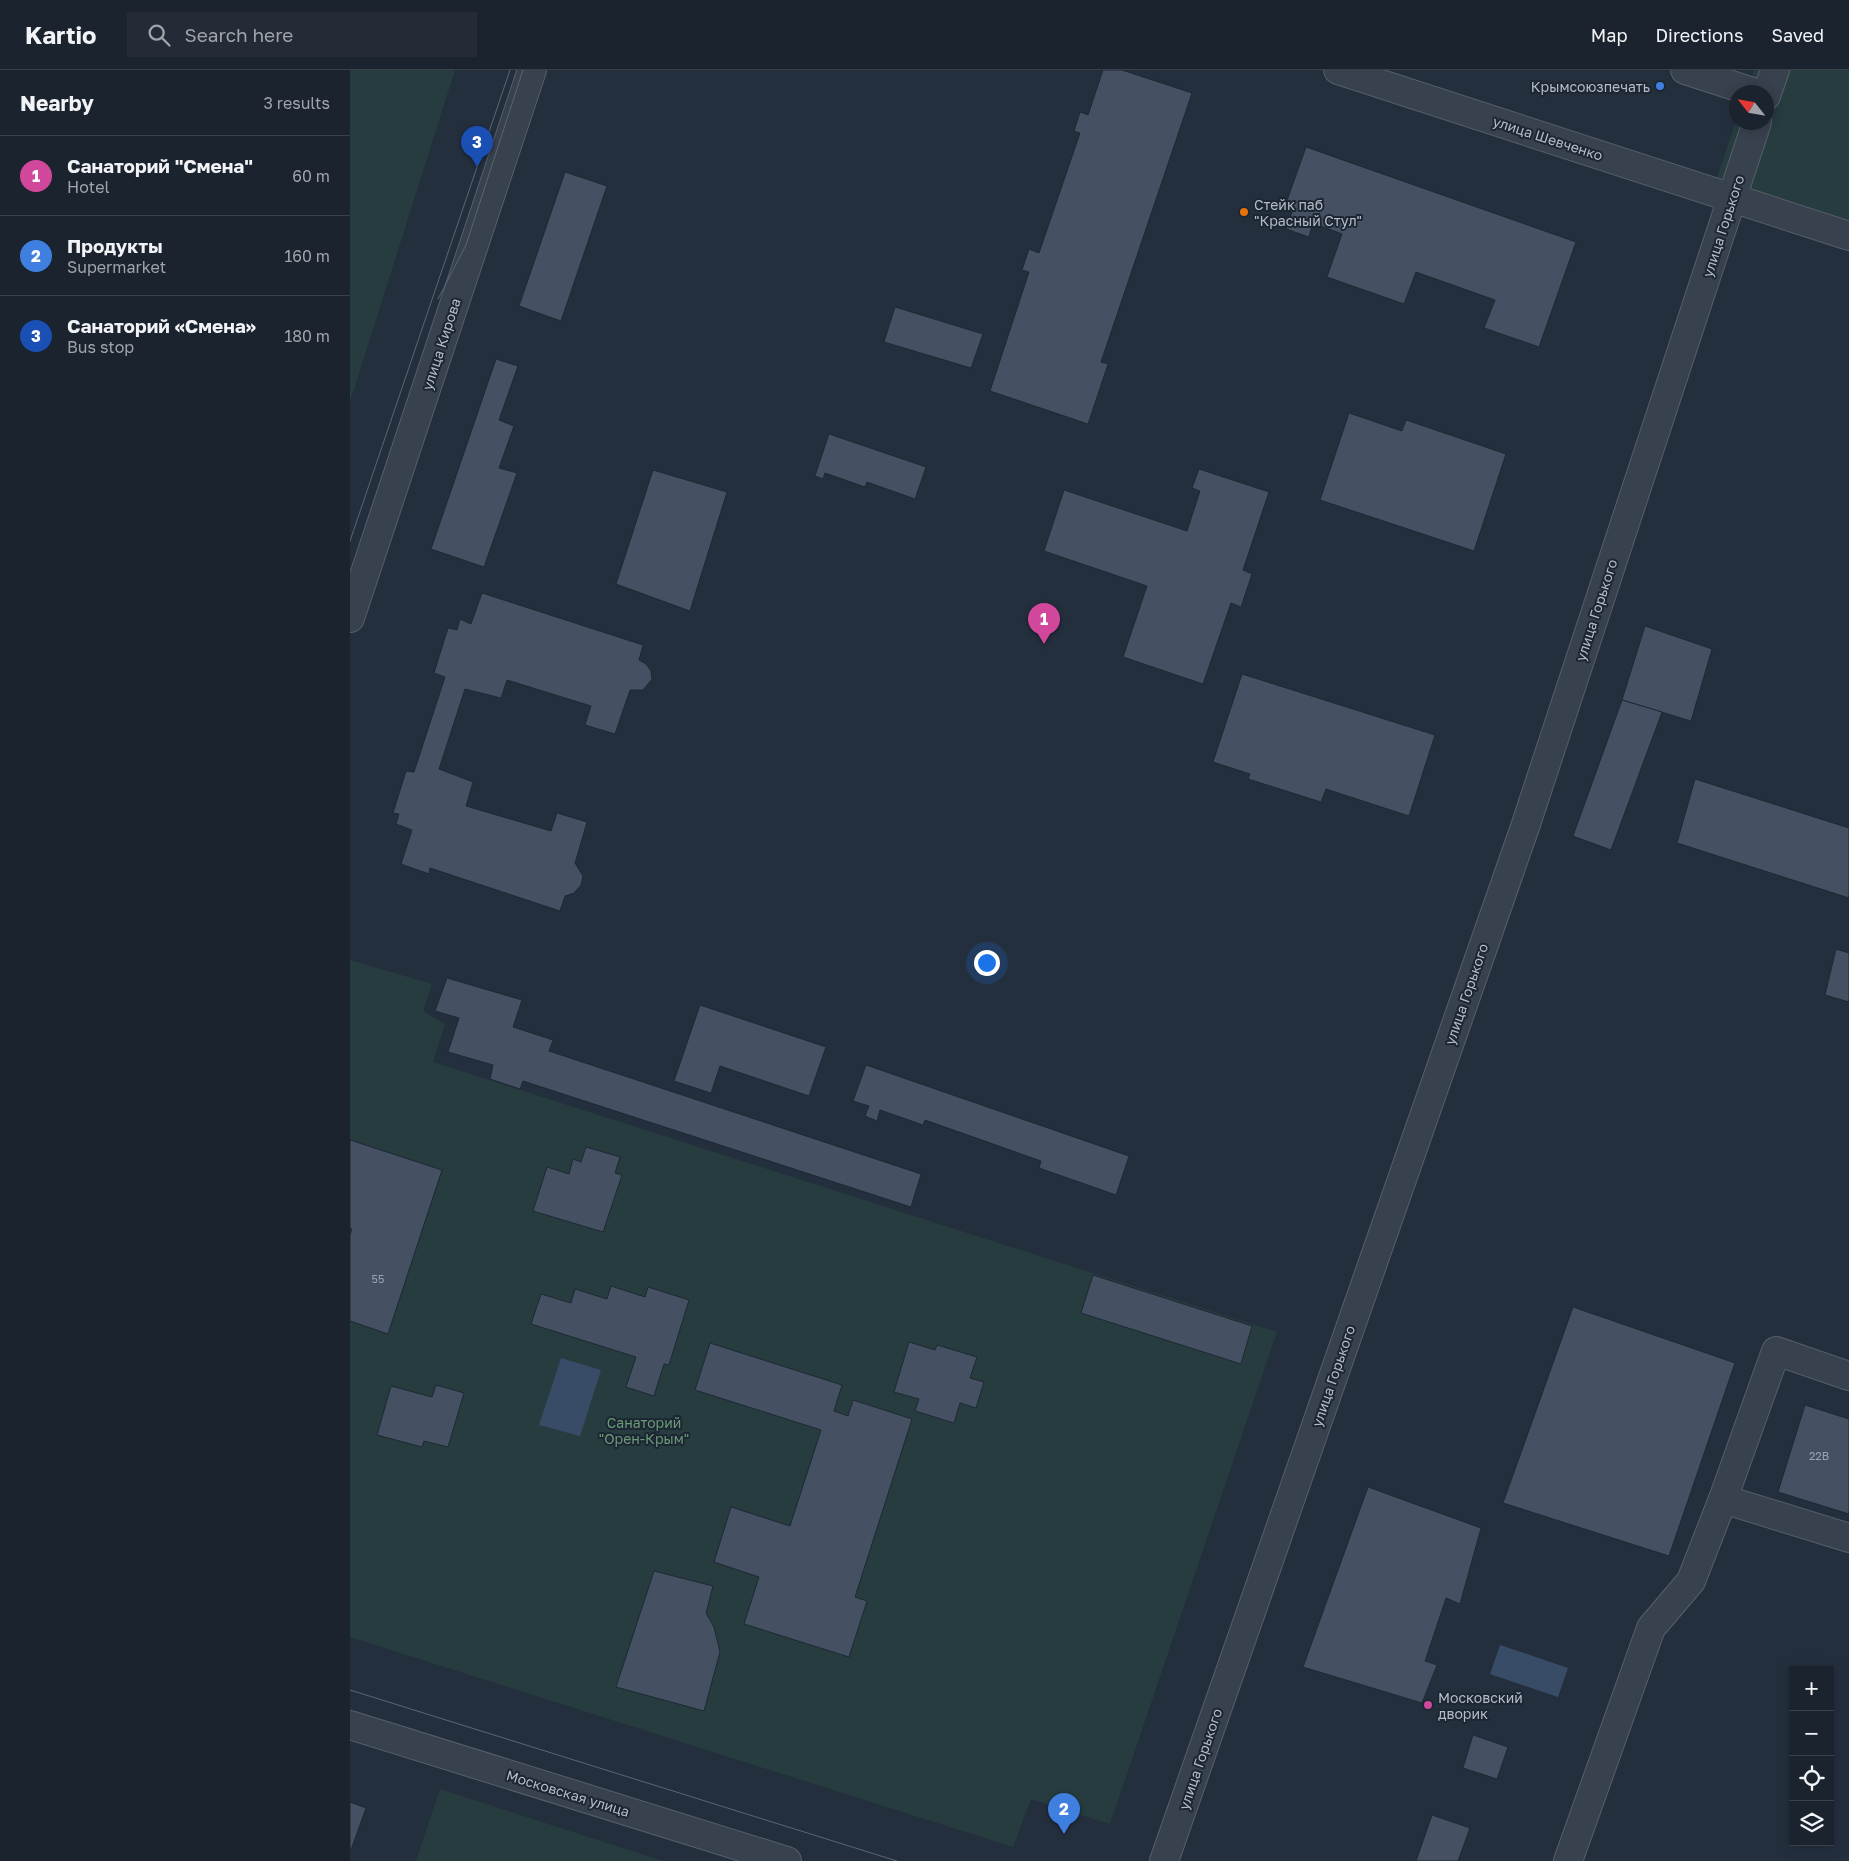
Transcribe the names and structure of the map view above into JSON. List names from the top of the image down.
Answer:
{
  "streets": {
    "street": [
      "улица Шевченко",
      "улица Горького",
      "улица Кирова",
      "Московская улица"
    ]
  },
  "crossings": [
    ["улица Шевченко", "улица Горького"]
  ],
  "parks": ["Санаторий \"Орен-Крым\""],
  "places": ["Крымсоюзпечать", "Стейк паб \"Красный Стул\"", "Московский дворик"],
  "house_numbers": ["55", "22В"],
  "north": "top left",
  "page": {
    "header": "Kartio",
    "search": "Search here",
    "nav": ["Map", "Directions", "Saved"],
    "heading": ["Nearby", "3 results"],
    "pins": ["3", "1", "2"],
    "list": [
      {
        "mark": "1",
        "name": "Санаторий \"Смена\"",
        "note": "Hotel",
        "value": "60 m"
      },
      {
        "mark": "2",
        "name": "Продукты",
        "note": "Supermarket",
        "value": "160 m"
      },
      {
        "mark": "3",
        "name": "Санаторий «Смена»",
        "note": "Bus stop",
        "value": "180 m"
      }
    ],
    "map_buttons": ["+", "−"]
  }
}
